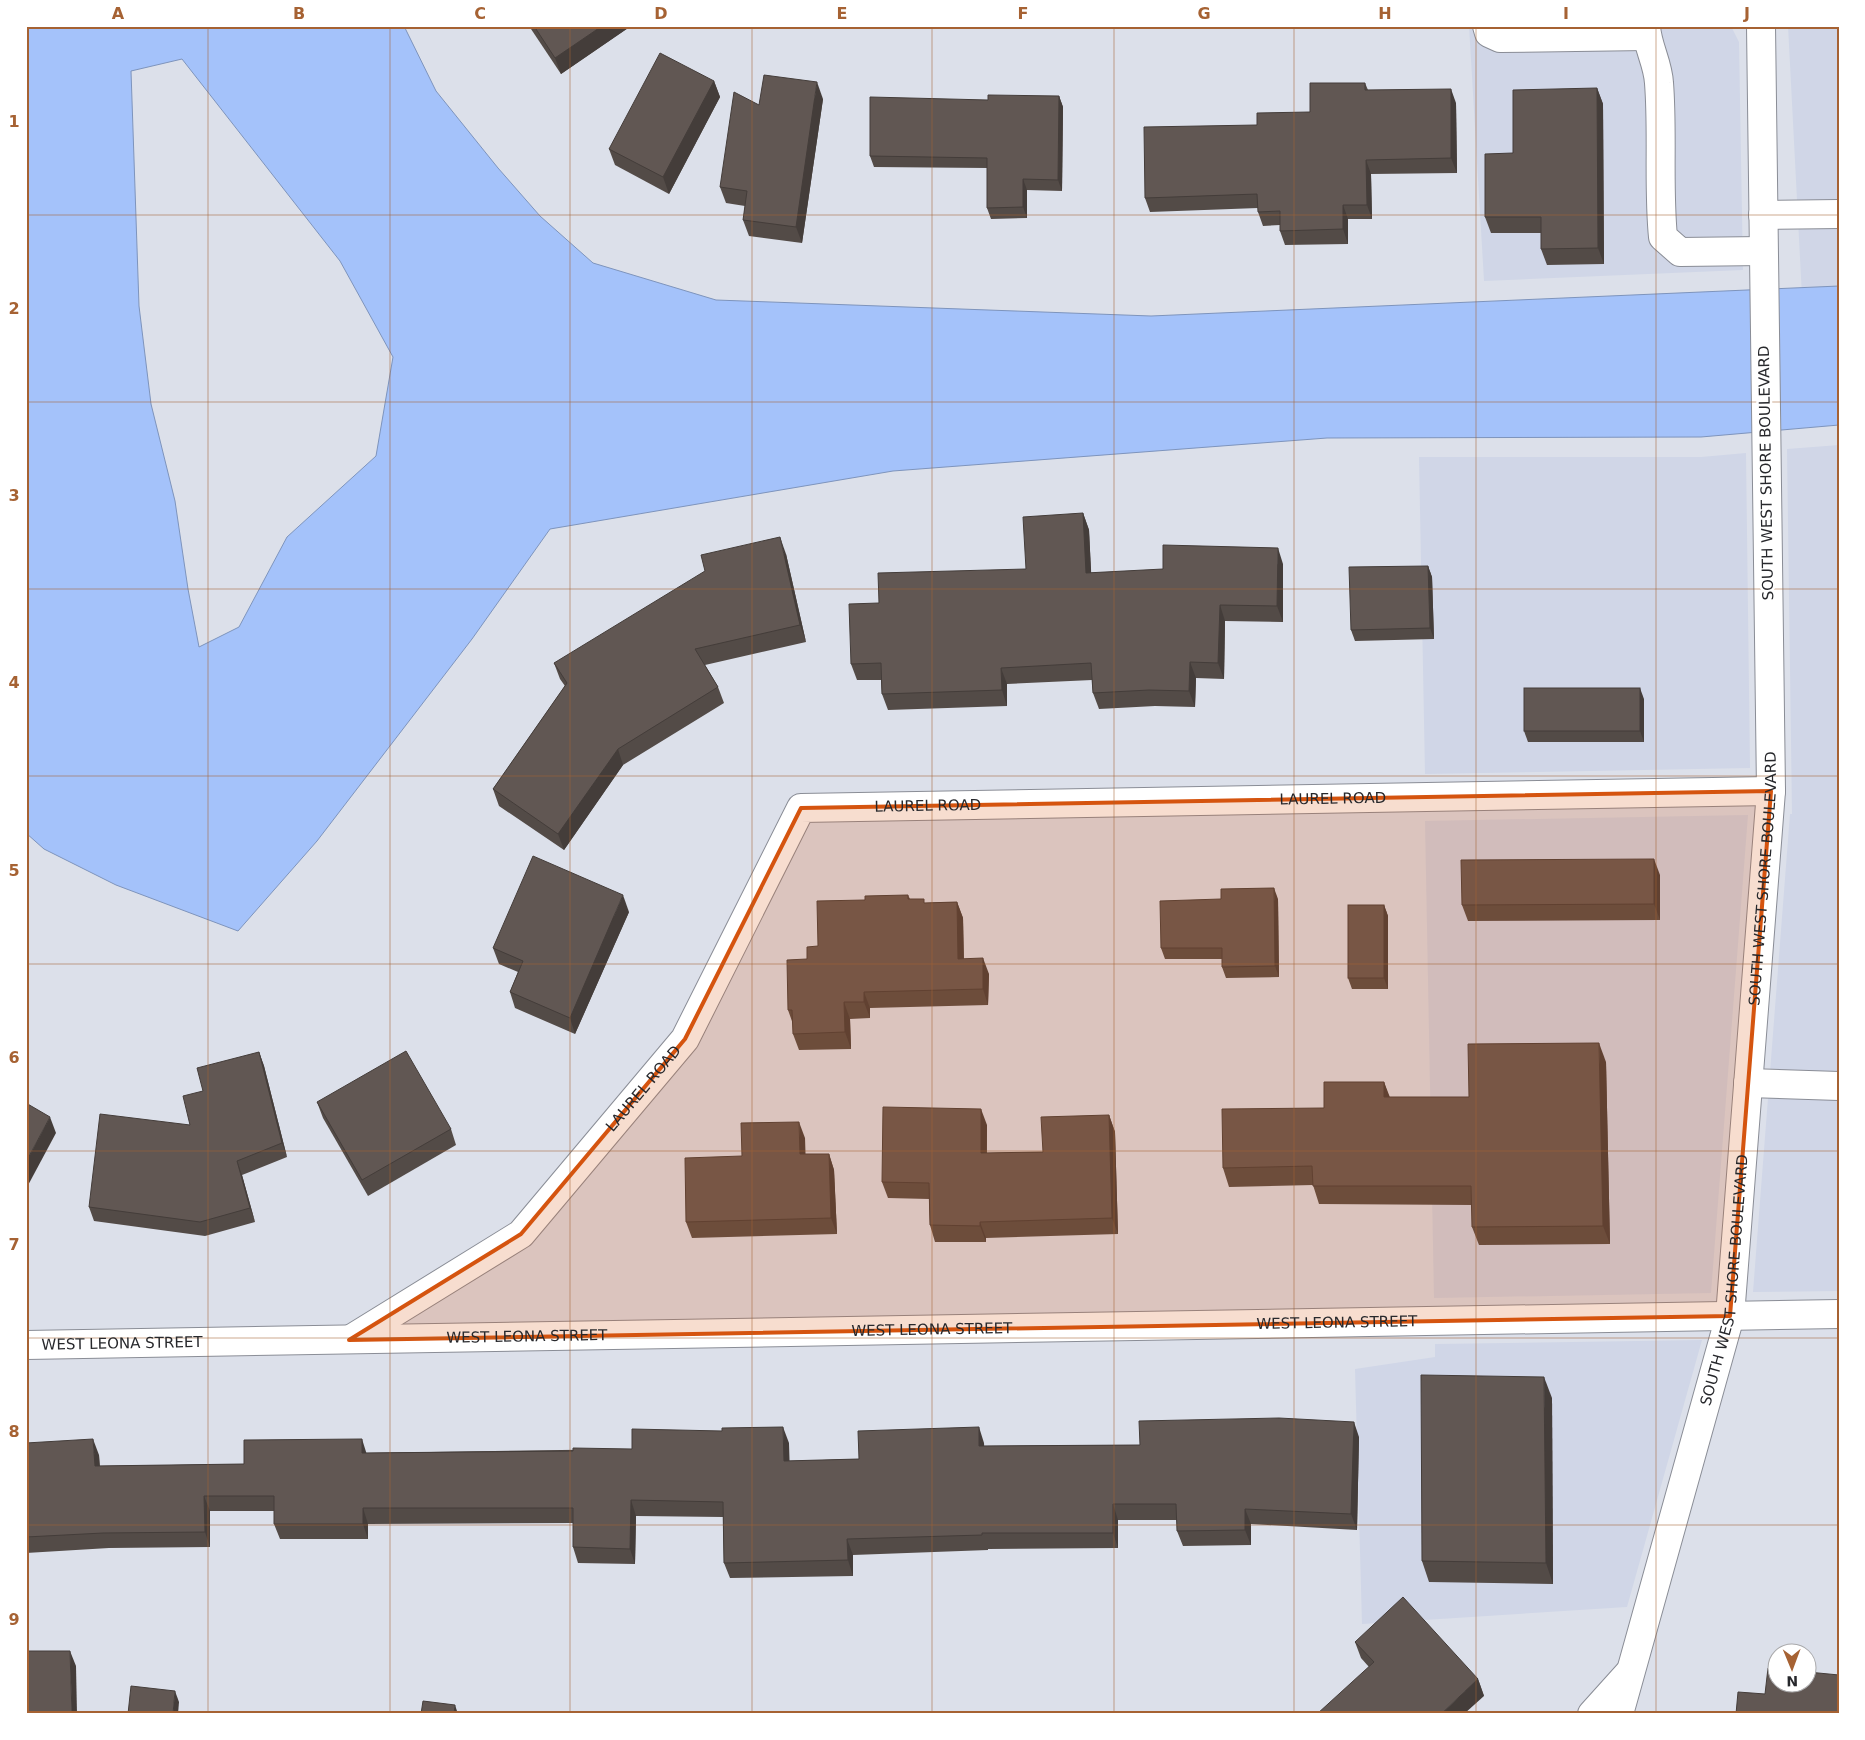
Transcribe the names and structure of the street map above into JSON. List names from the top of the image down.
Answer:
{
  "streets": {
    "street": ["SOUTH WEST SHORE BOULEVARD", "LAUREL ROAD", "WEST LEONA STREET"]
  },
  "crossings": [
    ["SOUTH WEST SHORE BOULEVARD", "LAUREL ROAD"],
    ["SOUTH WEST SHORE BOULEVARD", "WEST LEONA STREET"],
    ["LAUREL ROAD", "WEST LEONA STREET"]
  ],
  "north": "bottom",
  "grid": {
    "columns": [
      "A",
      "B",
      "C",
      "D",
      "E",
      "F",
      "G",
      "H",
      "I",
      "J"
    ],
    "rows": [
      "1",
      "2",
      "3",
      "4",
      "5",
      "6",
      "7",
      "8",
      "9"
    ]
  }
}
